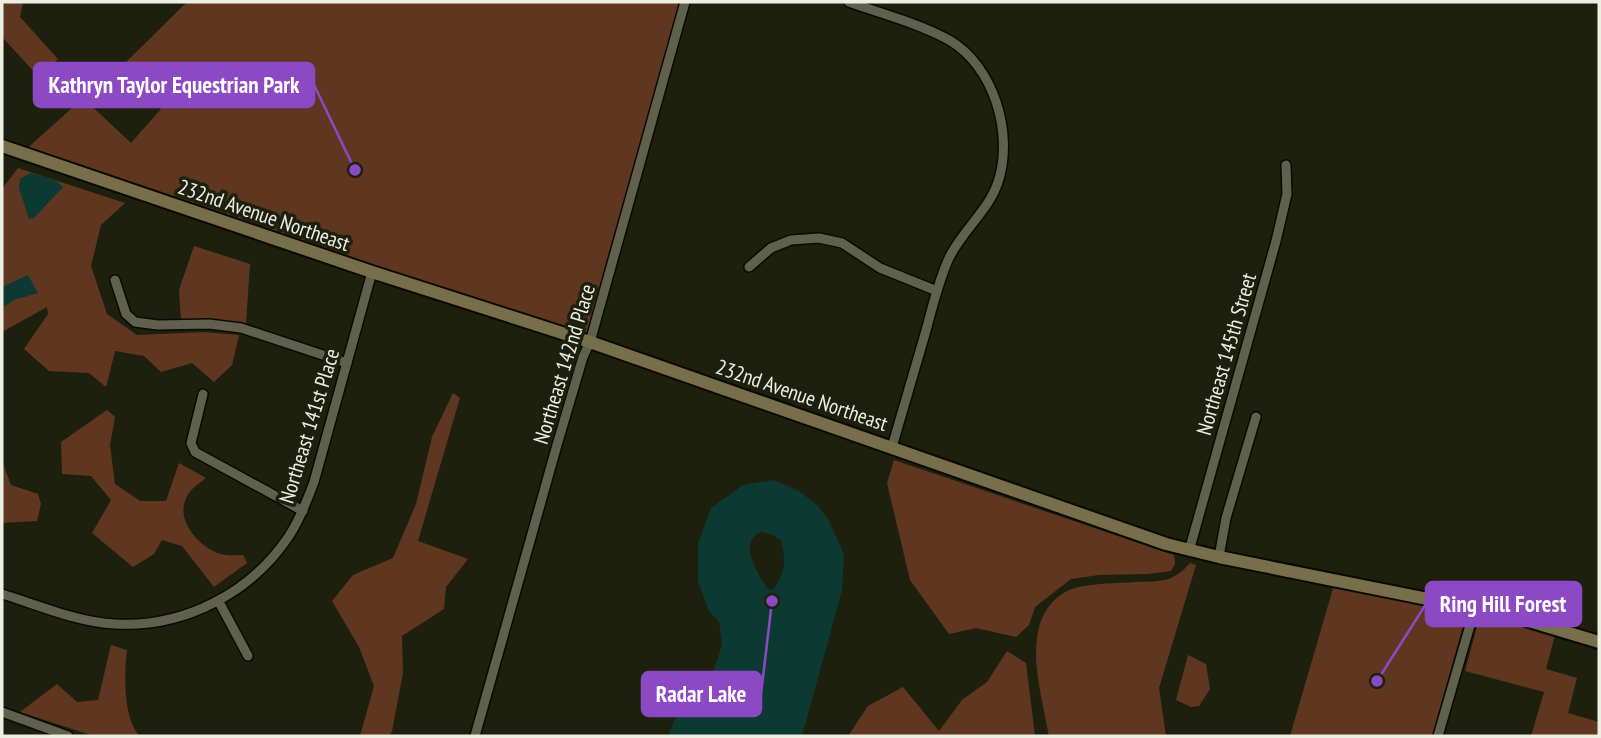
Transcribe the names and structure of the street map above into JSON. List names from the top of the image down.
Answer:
{
  "streets": {
    "street": [
      "232nd Avenue Northeast",
      "Northeast 145th Street",
      "Northeast 142nd Place",
      "Northeast 141st Place"
    ]
  },
  "crossings": [
    ["232nd Avenue Northeast", "Northeast 145th Street"],
    ["232nd Avenue Northeast", "Northeast 142nd Place"],
    ["232nd Avenue Northeast", "Northeast 141st Place"]
  ],
  "places": ["Kathryn Taylor Equestrian Park", "Radar Lake", "Ring Hill Forest"]
}
